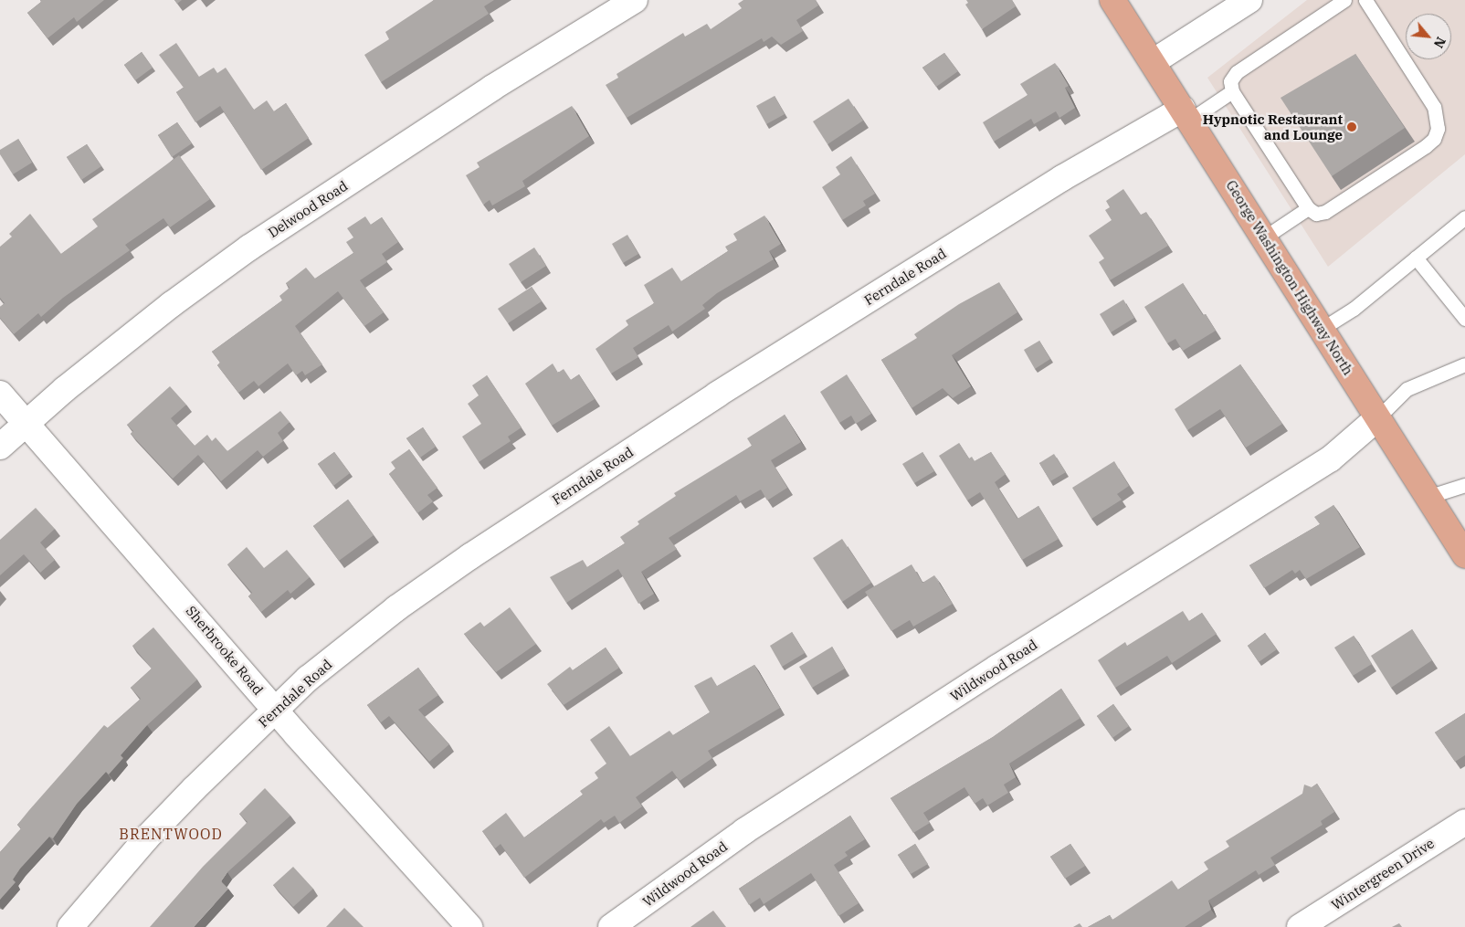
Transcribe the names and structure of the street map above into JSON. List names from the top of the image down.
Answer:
{
  "streets": {
    "main road": ["George Washington Highway North"],
    "street": [
      "Delwood Road",
      "Ferndale Road",
      "Sherbrooke Road",
      "Wildwood Road",
      "Wintergreen Drive"
    ]
  },
  "crossings": [
    ["Delwood Road", "Sherbrooke Road"],
    ["Ferndale Road", "George Washington Highway North"],
    ["Ferndale Road", "Sherbrooke Road"],
    ["George Washington Highway North", "Wildwood Road"]
  ],
  "districts": ["BRENTWOOD"],
  "places": ["Hypnotic Restaurant and Lounge"],
  "north": "bottom right"
}
